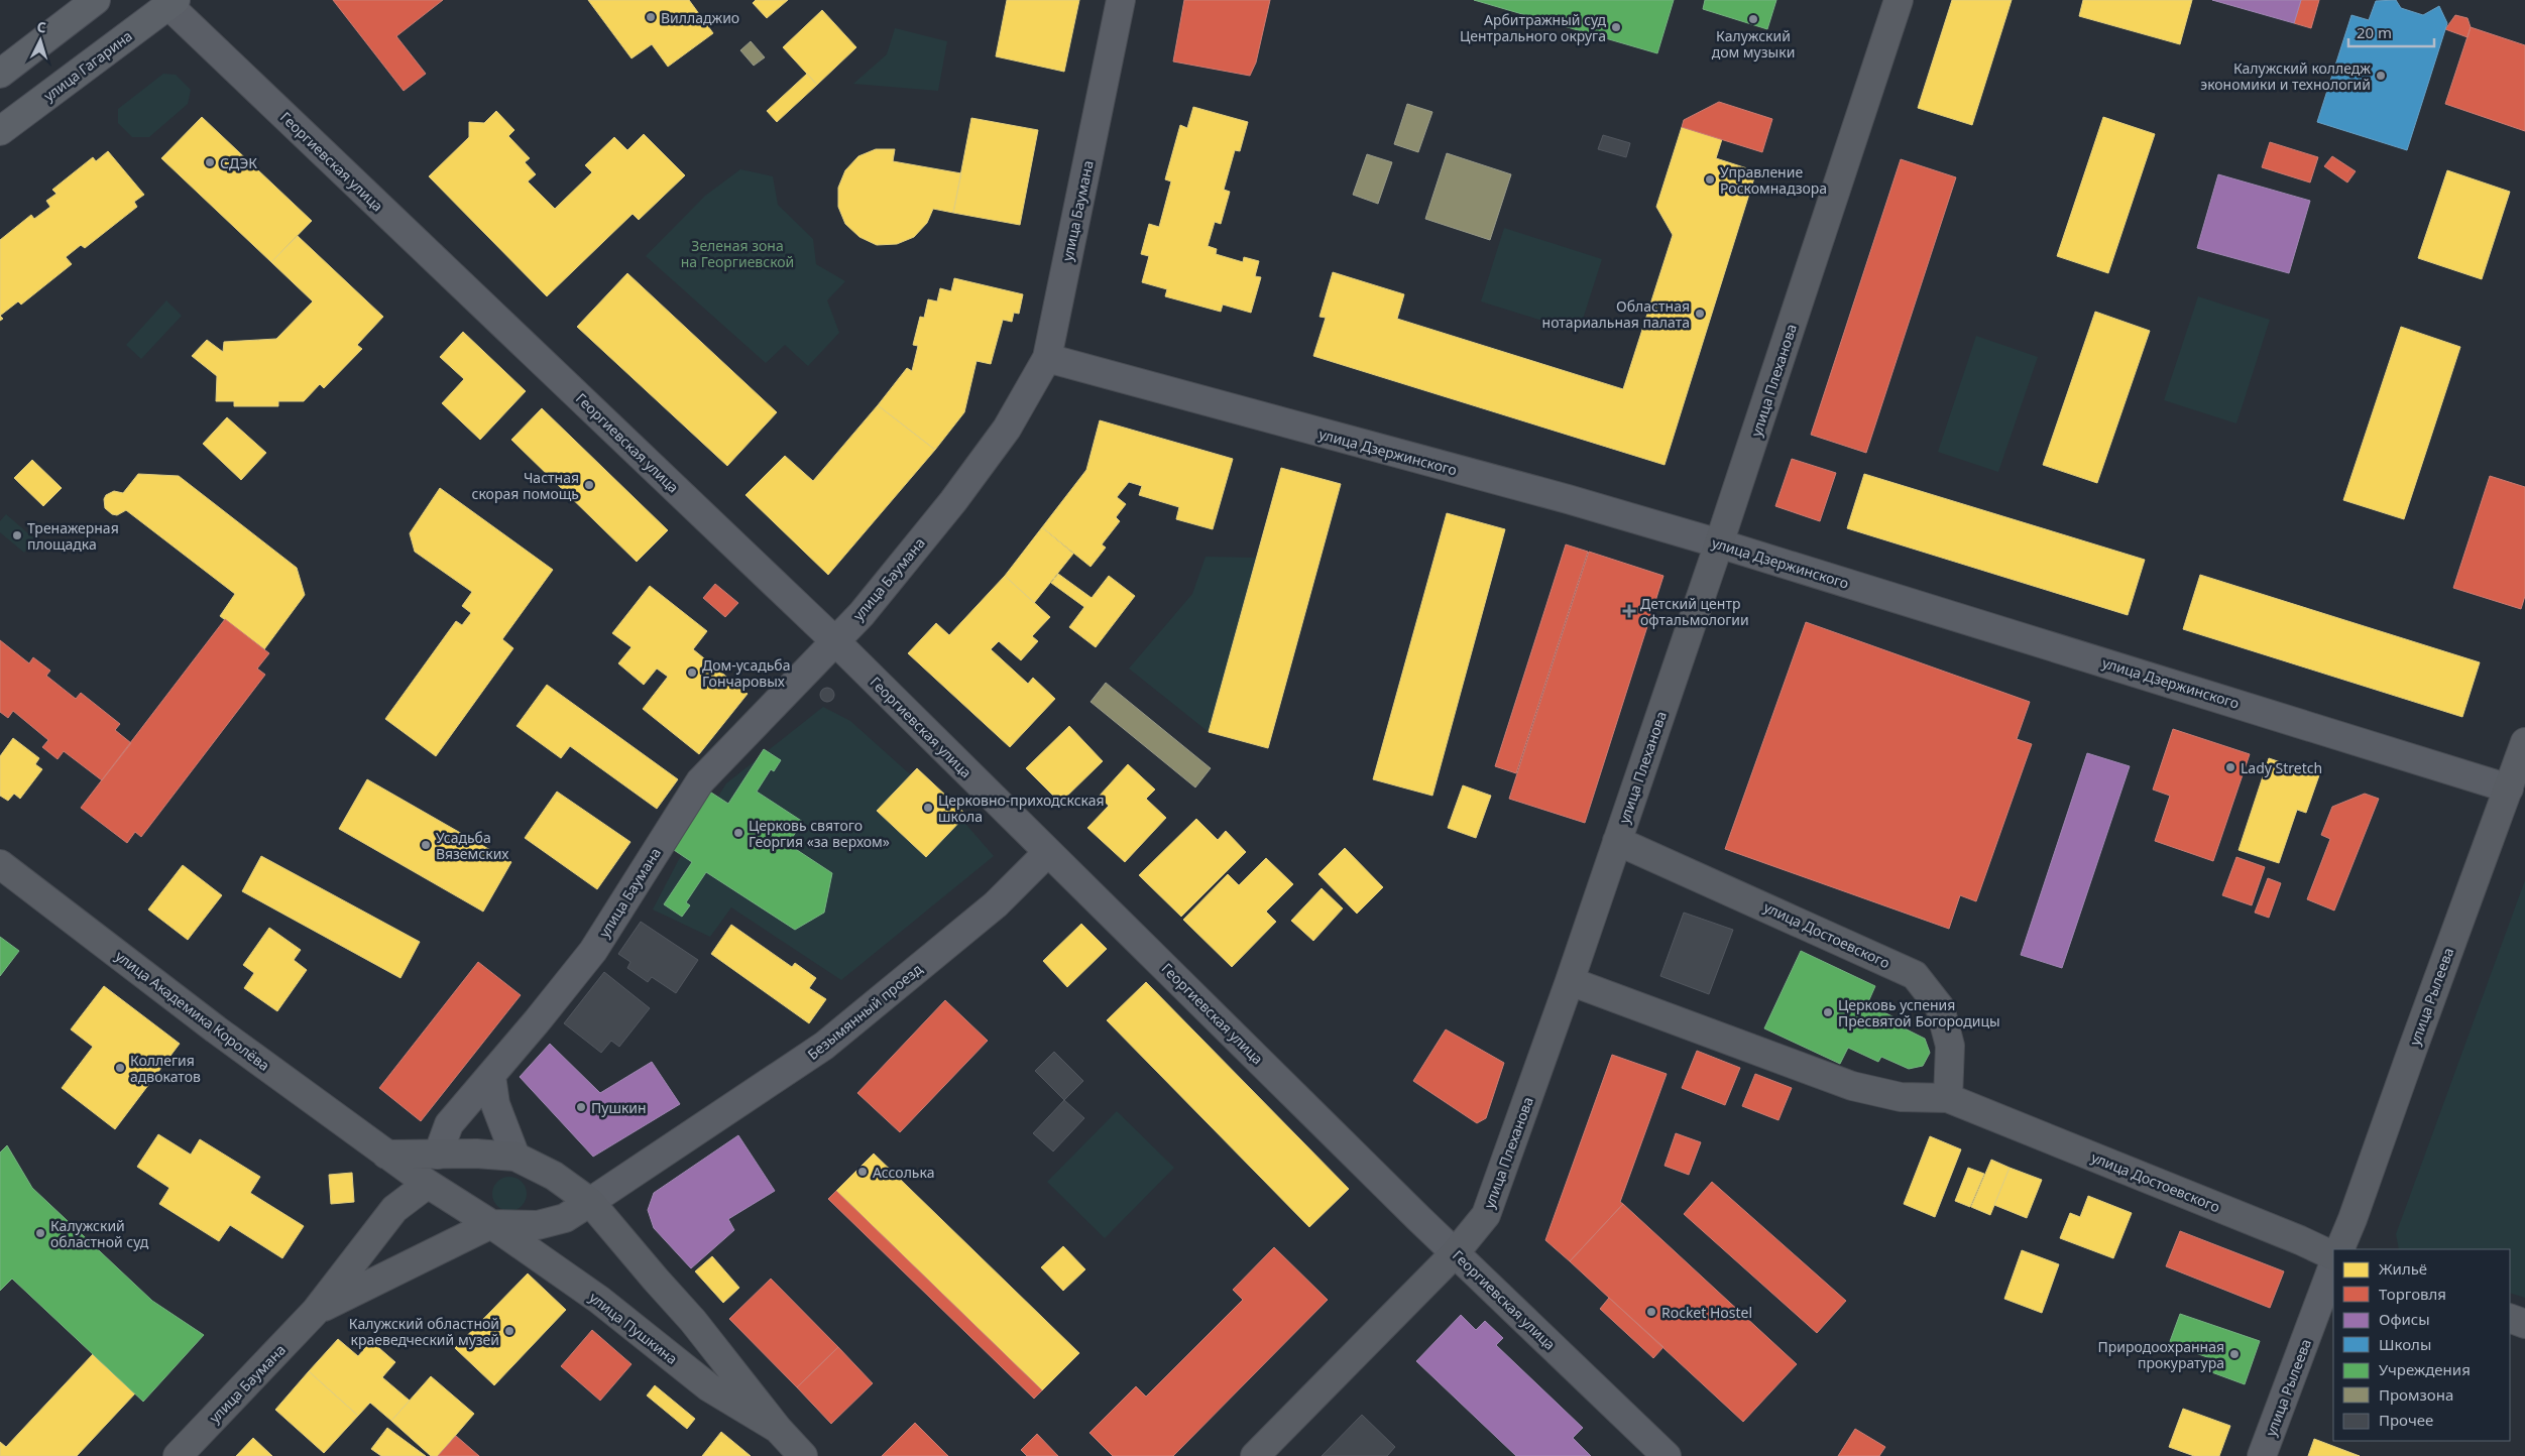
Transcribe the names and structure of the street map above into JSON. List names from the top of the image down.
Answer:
{
  "streets": {
    "main road": ["улица Гагарина"],
    "street": [
      "Георгиевская улица",
      "улица Баумана",
      "улица Плеханова",
      "улица Дзержинского",
      "улица Достоевского",
      "улица Рылеева",
      "улица Академика Королёва",
      "Безымянный проезд",
      "улица Пушкина"
    ]
  },
  "crossings": [
    ["улица Гагарина", "Георгиевская улица"],
    ["Георгиевская улица", "улица Баумана"],
    ["Георгиевская улица", "улица Плеханова"],
    ["Георгиевская улица", "Безымянный проезд"],
    ["улица Баумана", "улица Дзержинского"],
    ["улица Баумана", "улица Академика Королёва"],
    ["улица Баумана", "улица Пушкина"],
    ["улица Плеханова", "улица Дзержинского"],
    ["улица Плеханова", "улица Достоевского"],
    ["улица Дзержинского", "улица Рылеева"],
    ["улица Академика Королёва", "улица Пушкина"],
    ["Безымянный проезд", "улица Пушкина"]
  ],
  "parks": ["Зеленая зона на Георгиевской"],
  "places": {
    "other": [
      "Вилладжио",
      "Калужский дом музыки",
      "Арбитражный суд Центрального округа",
      "Калужский колледж экономики и технологий",
      "СДЭК",
      "Управление Роскомнадзора",
      "Областная нотариальная палата",
      "Частная скорая помощь",
      "Тренажерная площадка",
      "Дом-усадьба Гончаровых",
      "Lady Stretch",
      "Церковно-приходскская школа",
      "Церковь святого Георгия «за верхом»",
      "Усадьба Вяземских",
      "Церковь успения Пресвятой Богородицы",
      "Коллегия адвокатов",
      "Пушкин",
      "Ассолька",
      "Калужский областной суд",
      "Rocket Hostel",
      "Калужский областной краеведческий музей",
      "Природоохранная прокуратура"
    ],
    "health": ["Детский центр офтальмологии"]
  },
  "legend": [
    "Жильё",
    "Торговля",
    "Офисы",
    "Школы",
    "Учреждения",
    "Промзона",
    "Прочее"
  ],
  "scale_bar": "20 m",
  "north": "top"
}
